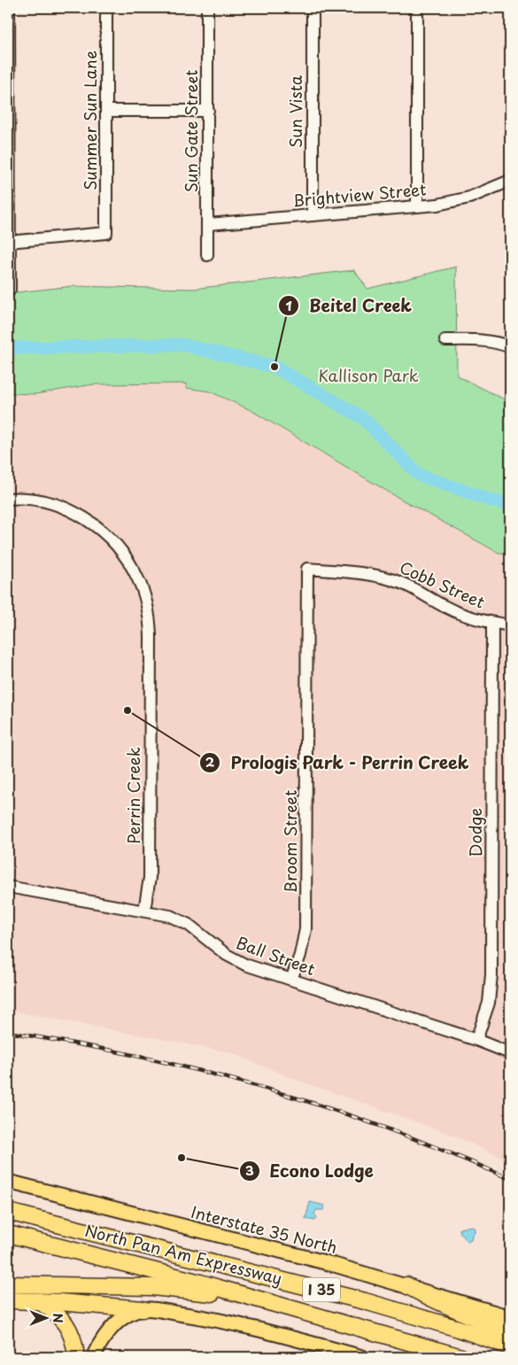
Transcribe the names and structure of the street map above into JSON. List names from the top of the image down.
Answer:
{
  "streets": {
    "highway": ["North Pan Am Expressway", "I 35"],
    "main road": ["Interstate 35 North"],
    "street": [
      "Sun Vista",
      "Summer Sun Lane",
      "Sun Gate Street",
      "Brightview Street",
      "Cobb Street",
      "Perrin Creek",
      "Dodge",
      "Broom Street",
      "Ball Street"
    ]
  },
  "crossings": [
    ["Sun Vista", "Brightview Street"],
    ["Sun Gate Street", "Brightview Street"],
    ["Cobb Street", "Dodge"],
    ["Cobb Street", "Broom Street"],
    ["Perrin Creek", "Ball Street"],
    ["Dodge", "Ball Street"],
    ["Broom Street", "Ball Street"]
  ],
  "parks": ["Kallison Park"],
  "places": ["Beitel Creek", "Prologis Park - Perrin Creek", "Econo Lodge"],
  "north": "right"
}
